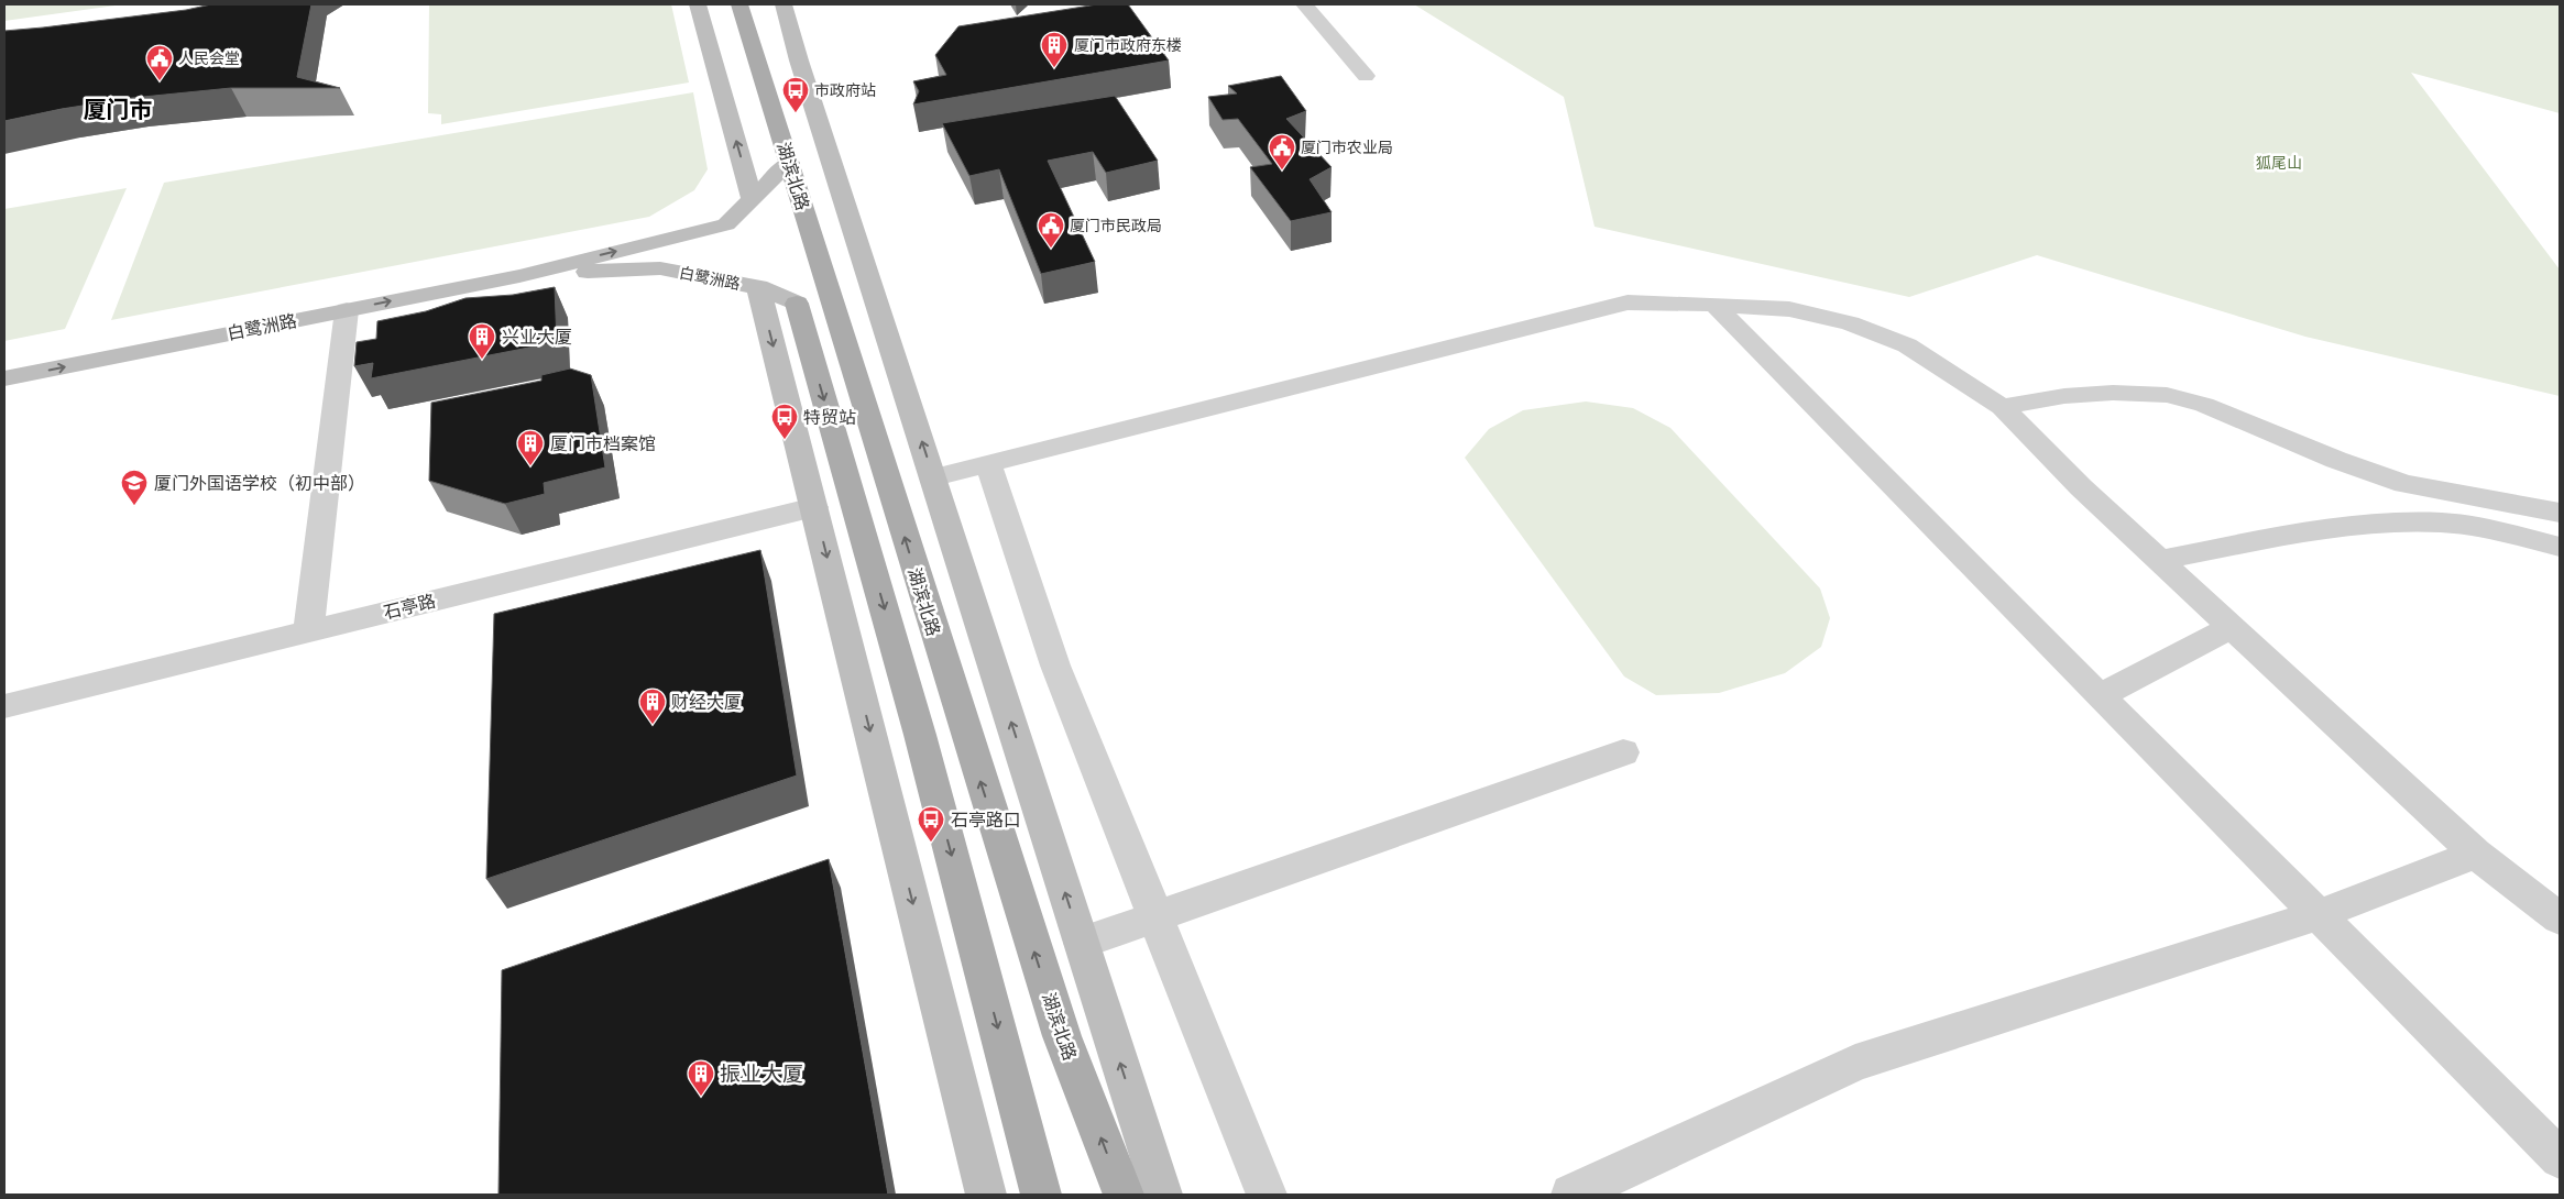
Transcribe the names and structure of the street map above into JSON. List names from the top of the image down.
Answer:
{
  "streets": {
    "main road": ["湖滨北路"],
    "street": ["白鹭洲路", "石亭路"]
  },
  "crossings": [
    ["湖滨北路", "白鹭洲路"]
  ],
  "districts": ["厦门市"],
  "parks": ["狐尾山"],
  "places": {
    "building": [
      "厦门市政府东楼",
      "兴业大厦",
      "厦门市档案馆",
      "财经大厦",
      "振业大厦"
    ],
    "public building": ["人民会堂", "厦门市农业局", "厦门市民政局"],
    "bus stop": ["市政府站", "特贸站", "石亭路口"],
    "school or university": ["厦门外国语学校（初中部）"]
  }
}
